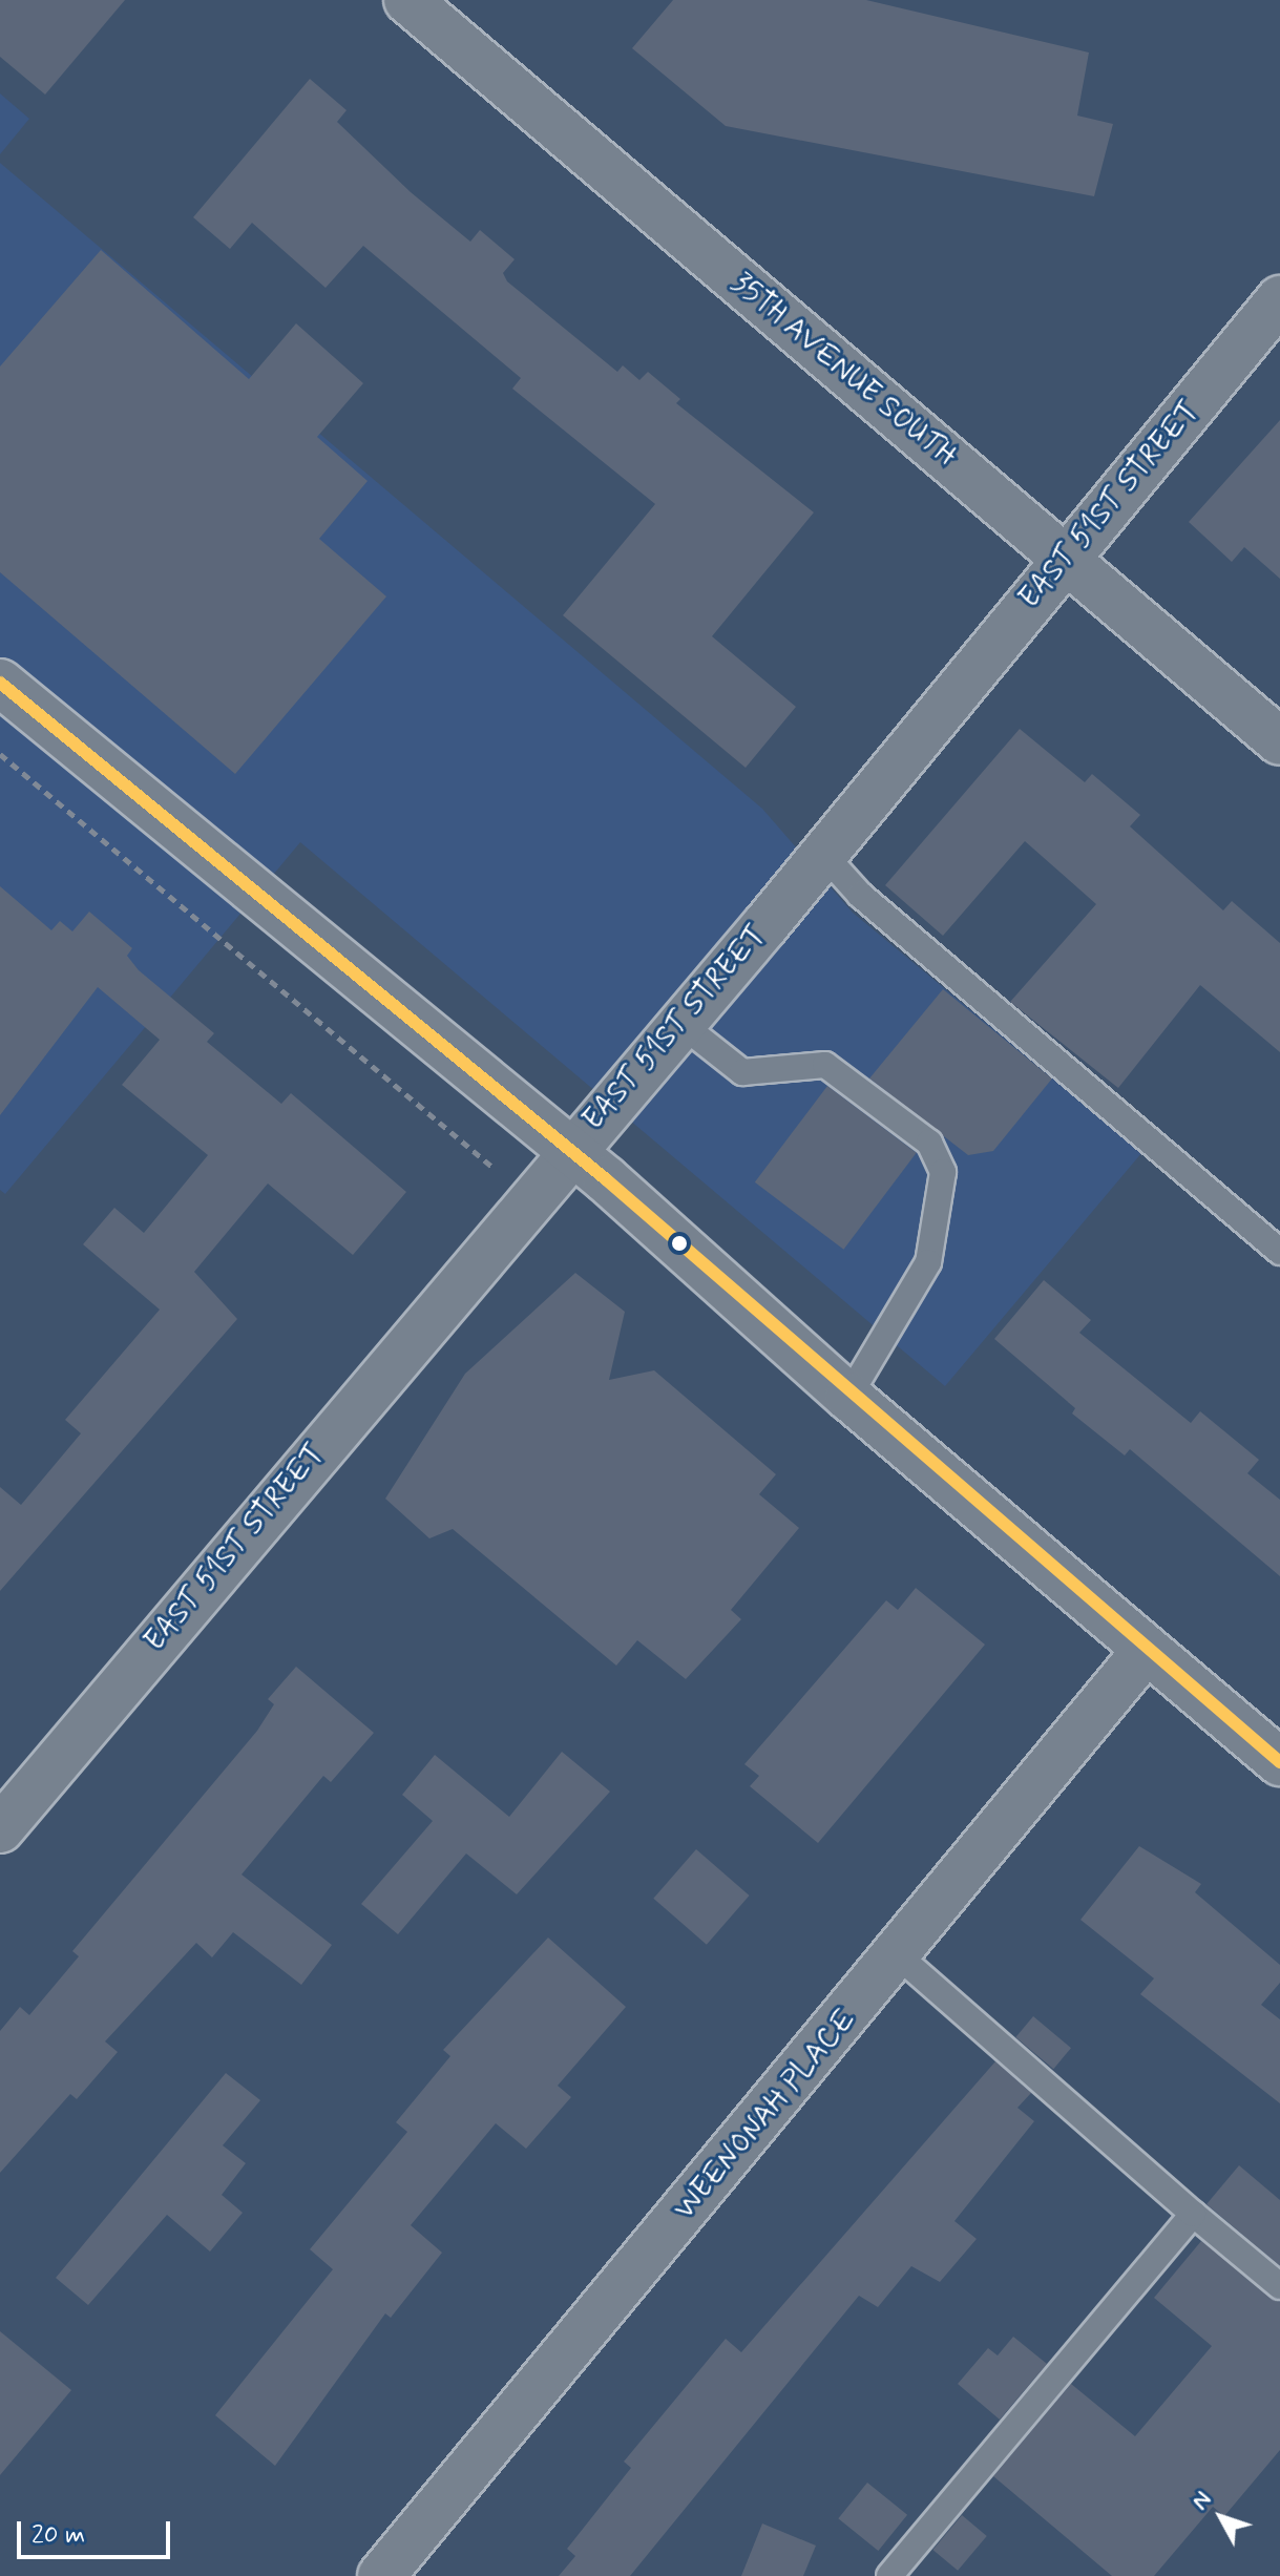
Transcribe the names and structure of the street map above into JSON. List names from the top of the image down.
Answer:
{
  "streets": {
    "street": ["35TH AVENUE SOUTH", "EAST 51ST STREET", "WEENONAH PLACE"]
  },
  "crossings": [
    ["35TH AVENUE SOUTH", "EAST 51ST STREET"]
  ],
  "scale_bar": "20 m",
  "north": "top left"
}
